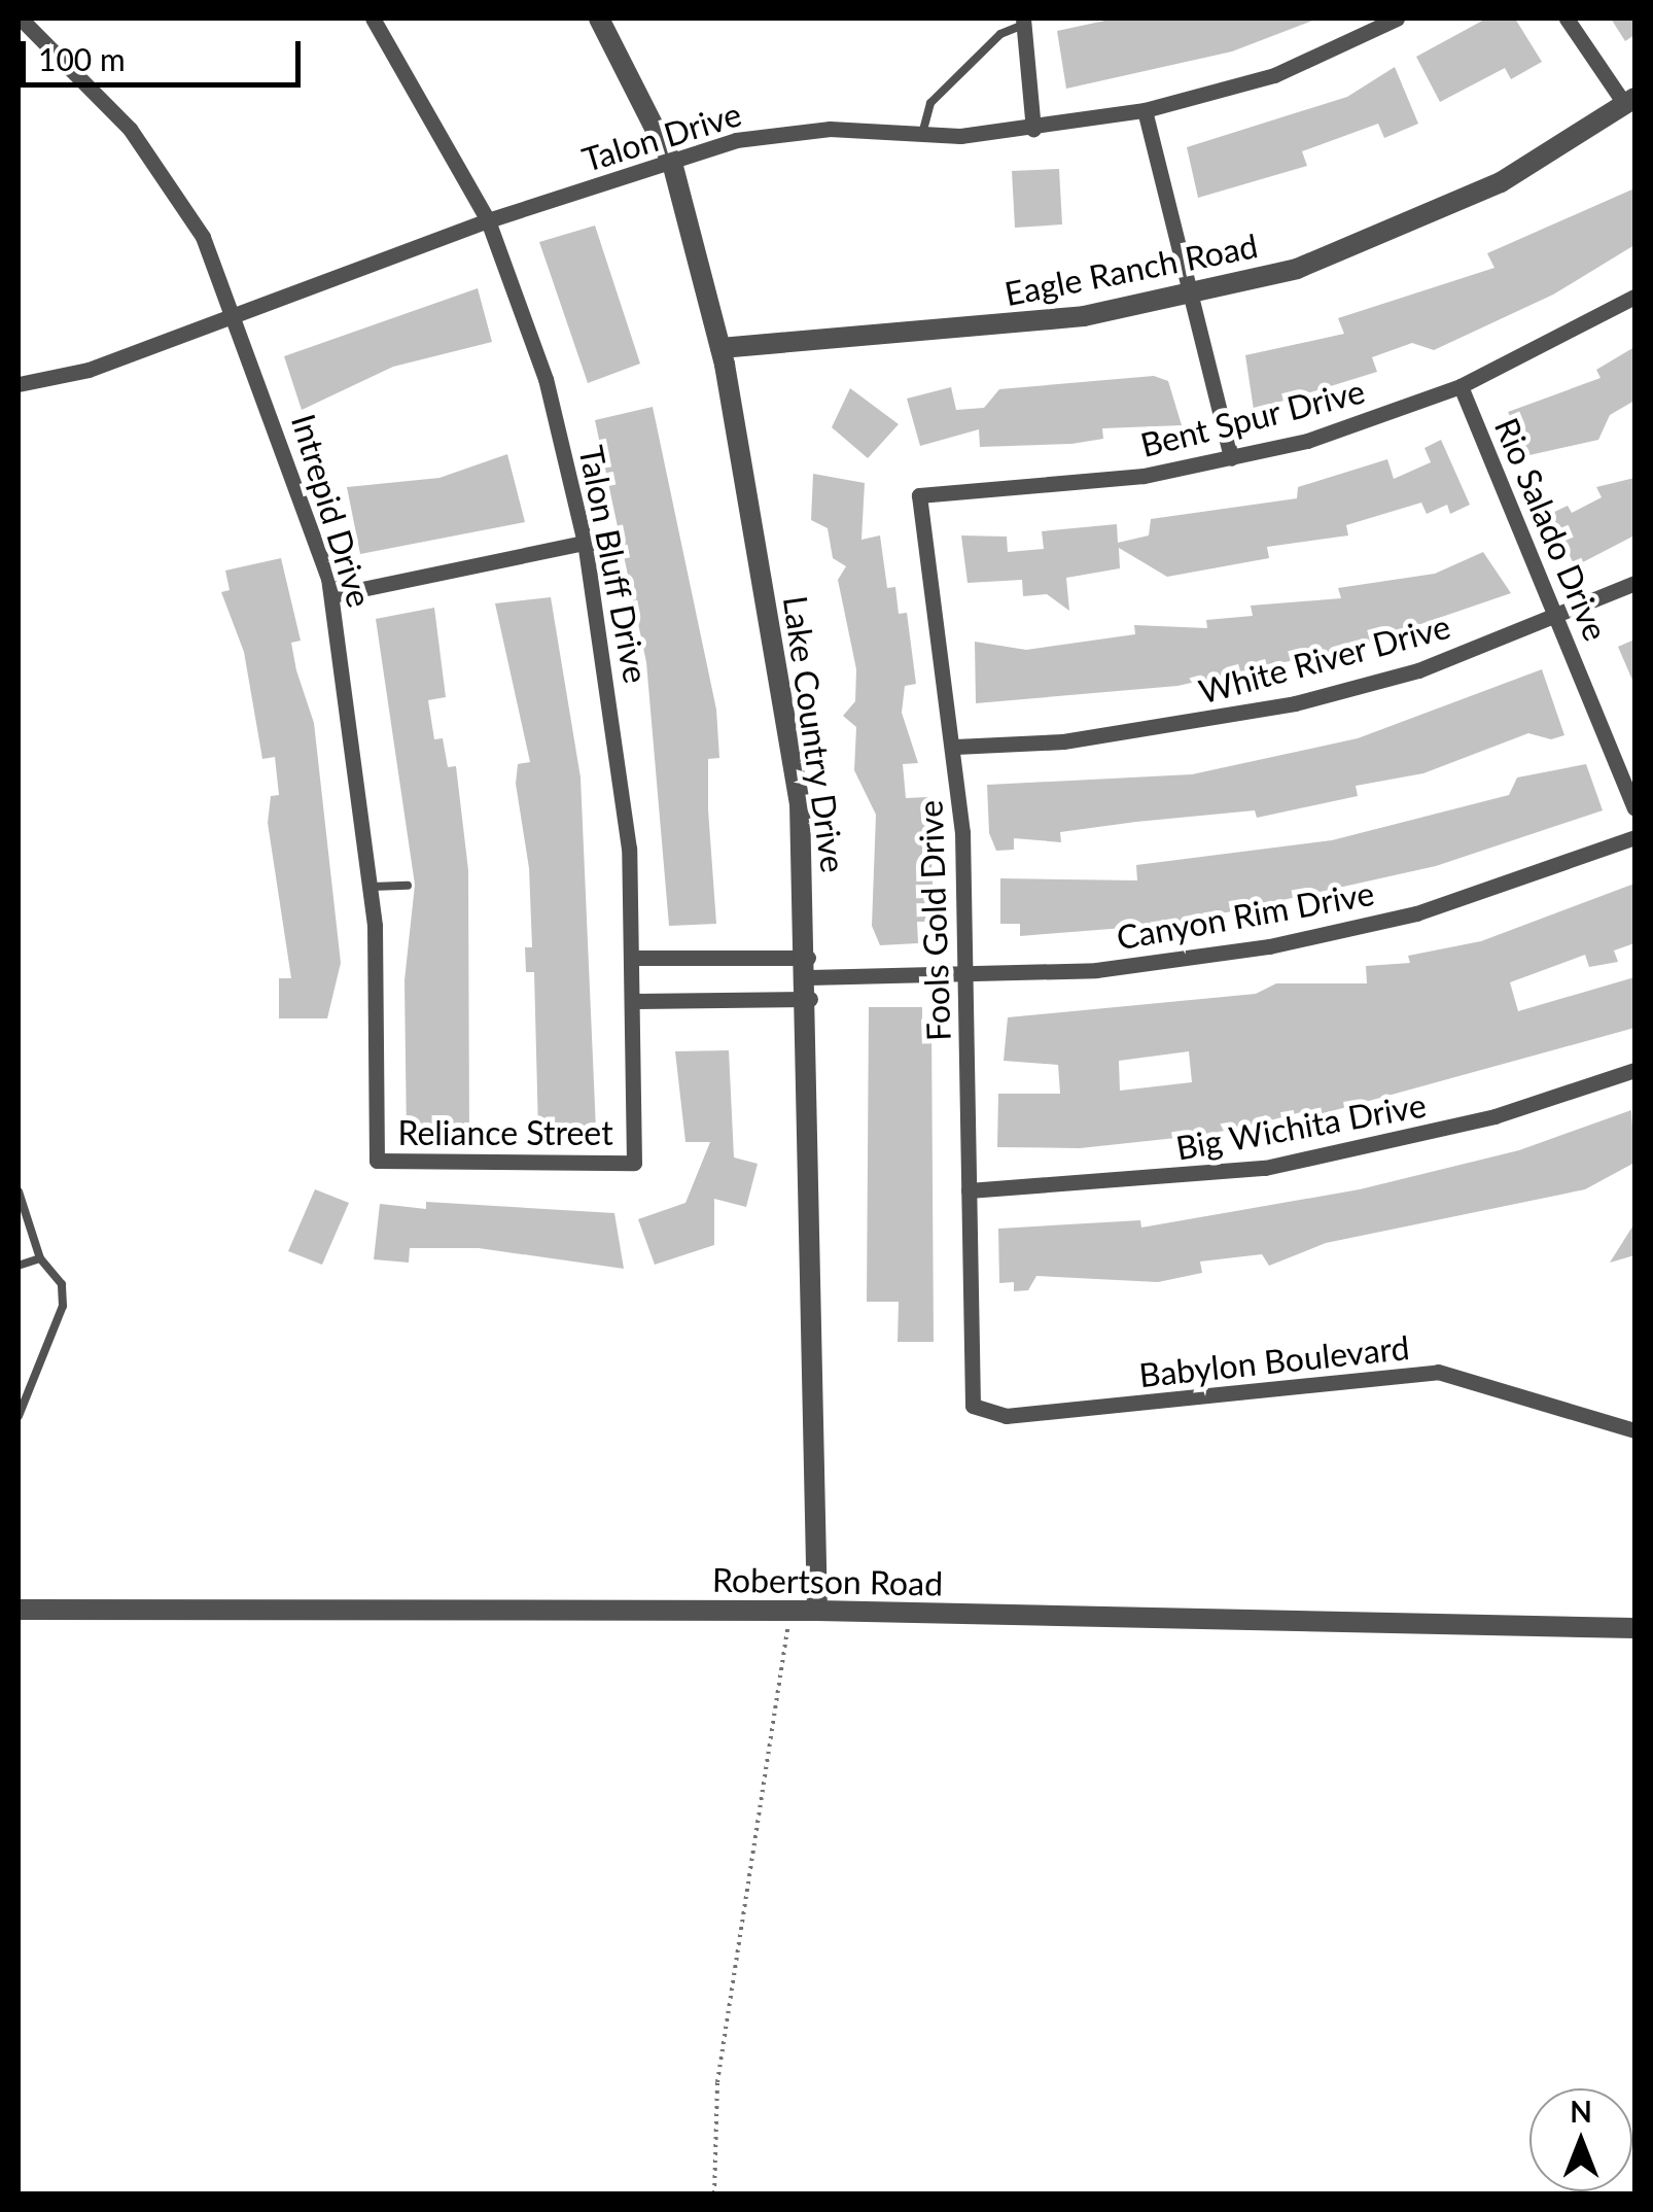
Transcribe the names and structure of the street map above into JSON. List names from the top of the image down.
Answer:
{
  "streets": {
    "street": [
      "Talon Drive",
      "Eagle Ranch Road",
      "Bent Spur Drive",
      "Intrepid Drive",
      "Rio Salado Drive",
      "Talon Bluff Drive",
      "White River Drive",
      "Lake Country Drive",
      "Canyon Rim Drive",
      "Fools Gold Drive",
      "Big Wichita Drive",
      "Reliance Street",
      "Babylon Boulevard",
      "Robertson Road"
    ]
  },
  "crossings": [
    ["Talon Drive", "Intrepid Drive"],
    ["Talon Drive", "Talon Bluff Drive"],
    ["Talon Drive", "Lake Country Drive"],
    ["Eagle Ranch Road", "Lake Country Drive"],
    ["Bent Spur Drive", "Rio Salado Drive"],
    ["Bent Spur Drive", "Fools Gold Drive"],
    ["Intrepid Drive", "Reliance Street"],
    ["Rio Salado Drive", "White River Drive"],
    ["Talon Bluff Drive", "Reliance Street"],
    ["White River Drive", "Fools Gold Drive"],
    ["Lake Country Drive", "Canyon Rim Drive"],
    ["Lake Country Drive", "Robertson Road"],
    ["Canyon Rim Drive", "Fools Gold Drive"],
    ["Fools Gold Drive", "Big Wichita Drive"],
    ["Fools Gold Drive", "Babylon Boulevard"]
  ],
  "scale_bar": "100 m",
  "north": "top"
}
